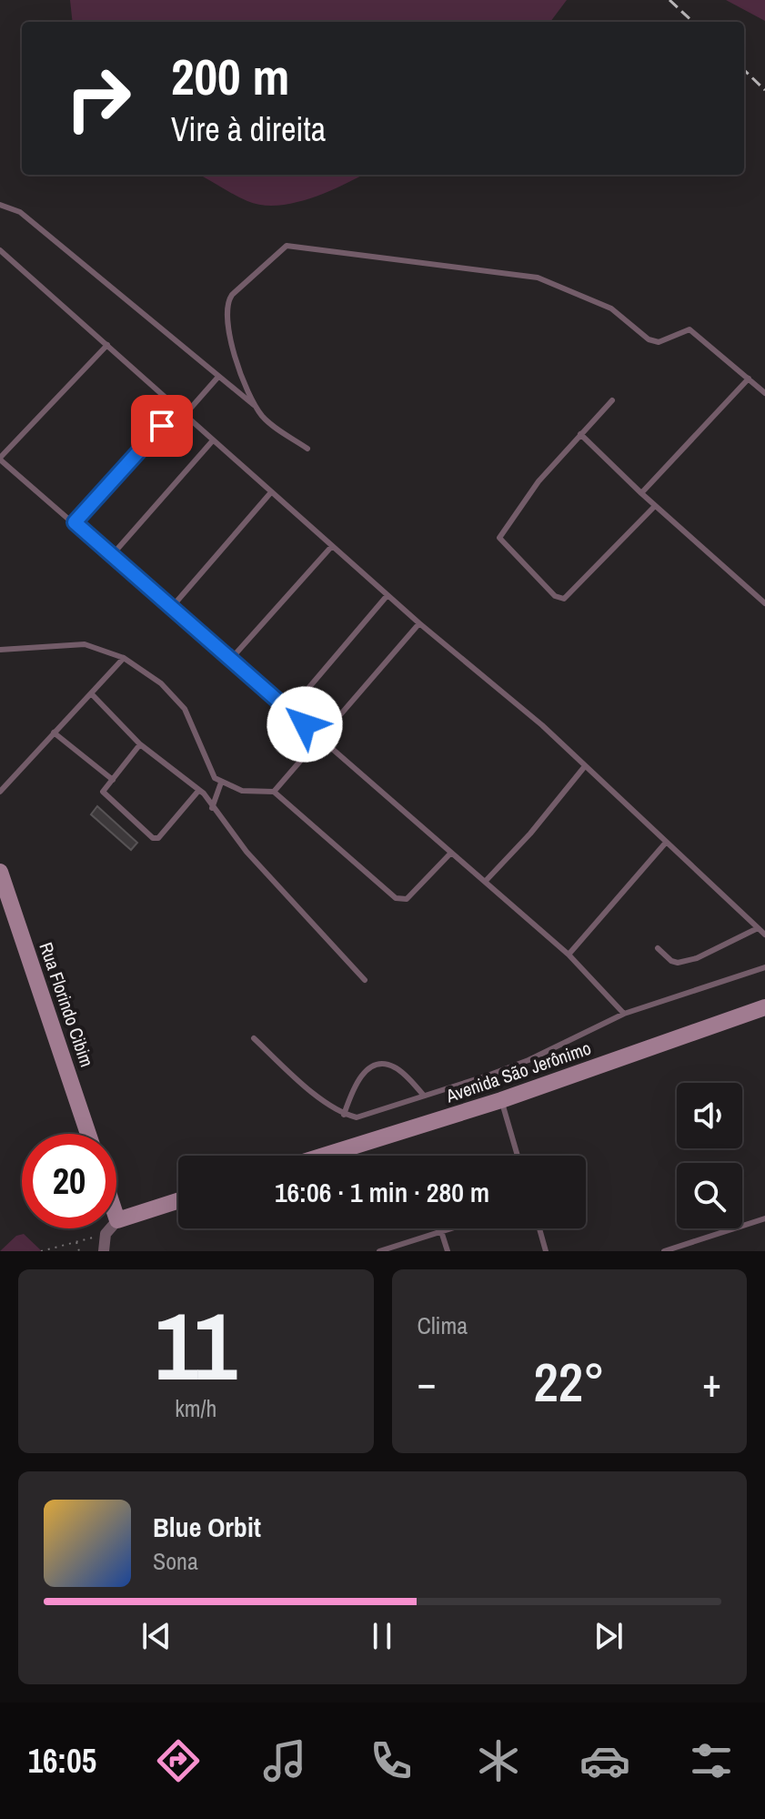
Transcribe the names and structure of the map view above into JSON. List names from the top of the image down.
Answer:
{
  "streets": {
    "street": ["Rua Florindo Cibim", "Avenida São Jerônimo"]
  },
  "page": {
    "turn": ["200 m", "Vire à direita"],
    "limit": "20",
    "trip": "16:06 · 1 min · 280 m",
    "tile": [
      ["11", "km/h"],
      "Clima"
    ],
    "heat": ["−", "22°", "+"],
    "song": ["Blue Orbit", "Sona"],
    "tabs": "16:05"
  }
}
